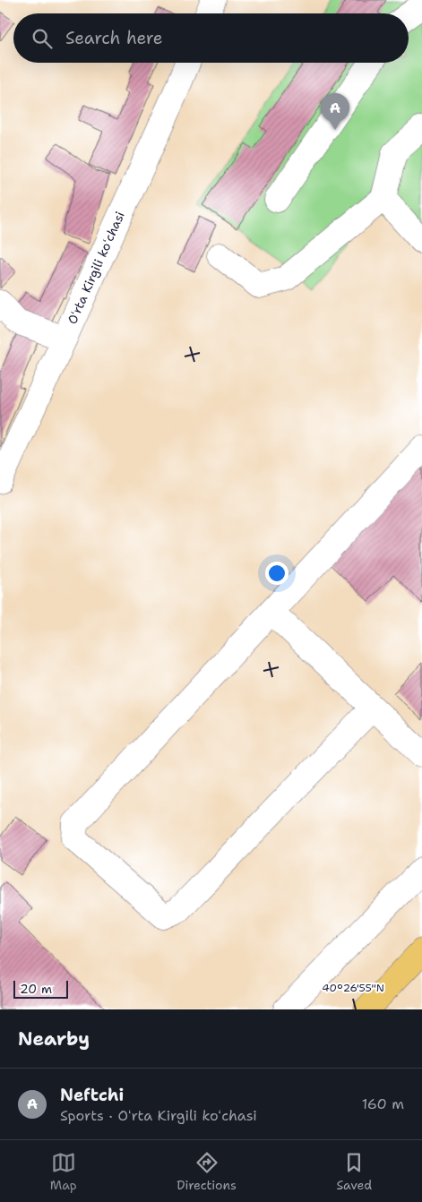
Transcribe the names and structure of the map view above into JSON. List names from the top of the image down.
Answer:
{
  "streets": {
    "street": ["Oʻrta Kirgili koʻchasi"]
  },
  "scale_bar": "20 m",
  "page": {
    "search": "Search here",
    "pins": "A",
    "scale": "20 m",
    "heading": "Nearby",
    "list": [
      {
        "mark": "A",
        "name": "Neftchi",
        "note": "Sports · Oʻrta Kirgili koʻchasi",
        "value": "160 m"
      }
    ],
    "nav": ["Map", "Directions", "Saved"]
  },
  "coordinates": ["40°26'55\"N"]
}
